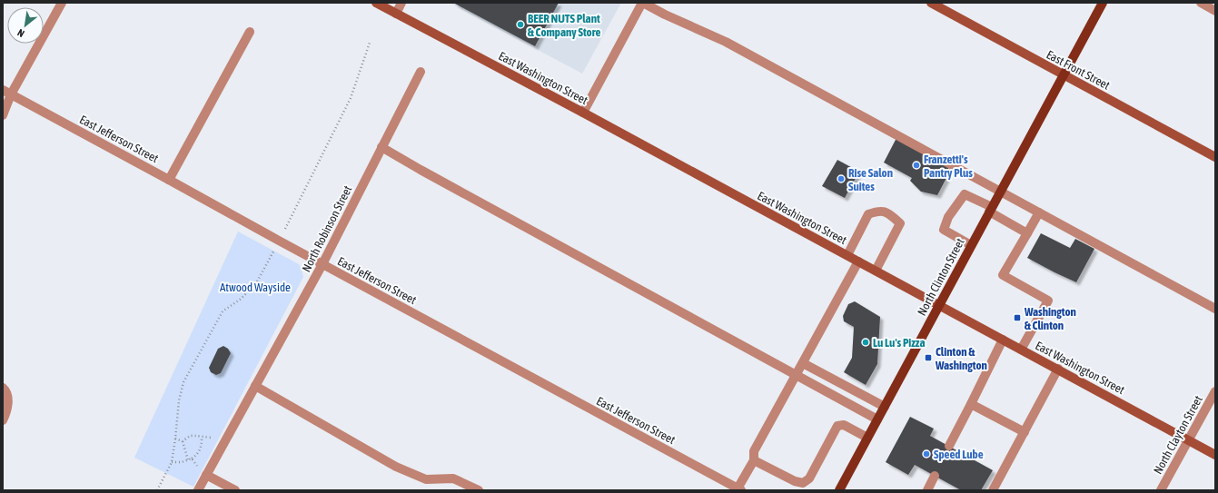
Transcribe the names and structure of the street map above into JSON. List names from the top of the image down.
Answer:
{
  "streets": {
    "main road": ["East Front Street", "East Washington Street", "North Clinton Street"],
    "street": ["East Jefferson Street", "North Robinson Street", "North Clayton Street"]
  },
  "crossings": [
    ["East Front Street", "North Clinton Street"],
    ["East Washington Street", "North Clinton Street"],
    ["East Washington Street", "North Clayton Street"],
    ["East Jefferson Street", "North Robinson Street"]
  ],
  "parks": ["Atwood Wayside"],
  "places": {
    "other": [
      "BEER NUTS Plant & Company Store",
      "Franzetti's Pantry Plus",
      "Rise Salon Suites",
      "Lu Lu's Pizza",
      "Speed Lube"
    ],
    "transit": ["Washington & Clinton", "Clinton & Washington"]
  },
  "north": "bottom left"
}
